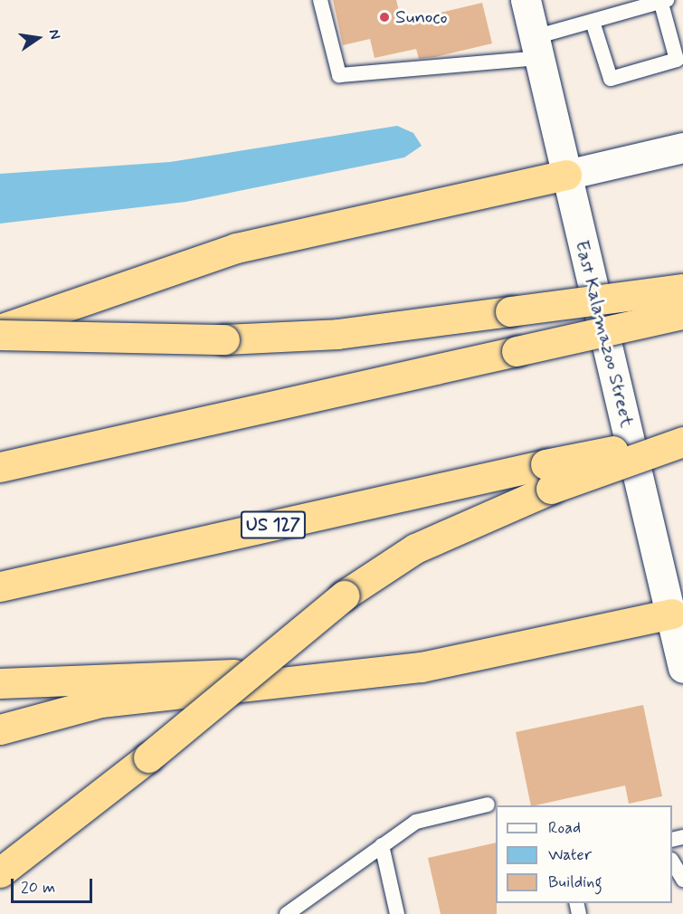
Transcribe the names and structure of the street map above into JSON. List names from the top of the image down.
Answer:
{
  "streets": {
    "highway": ["US 127"],
    "street": ["East Kalamazoo Street"]
  },
  "places": ["Sunoco"],
  "legend": ["Road", "Water", "Building"],
  "scale_bar": "20 m",
  "north": "right"
}
